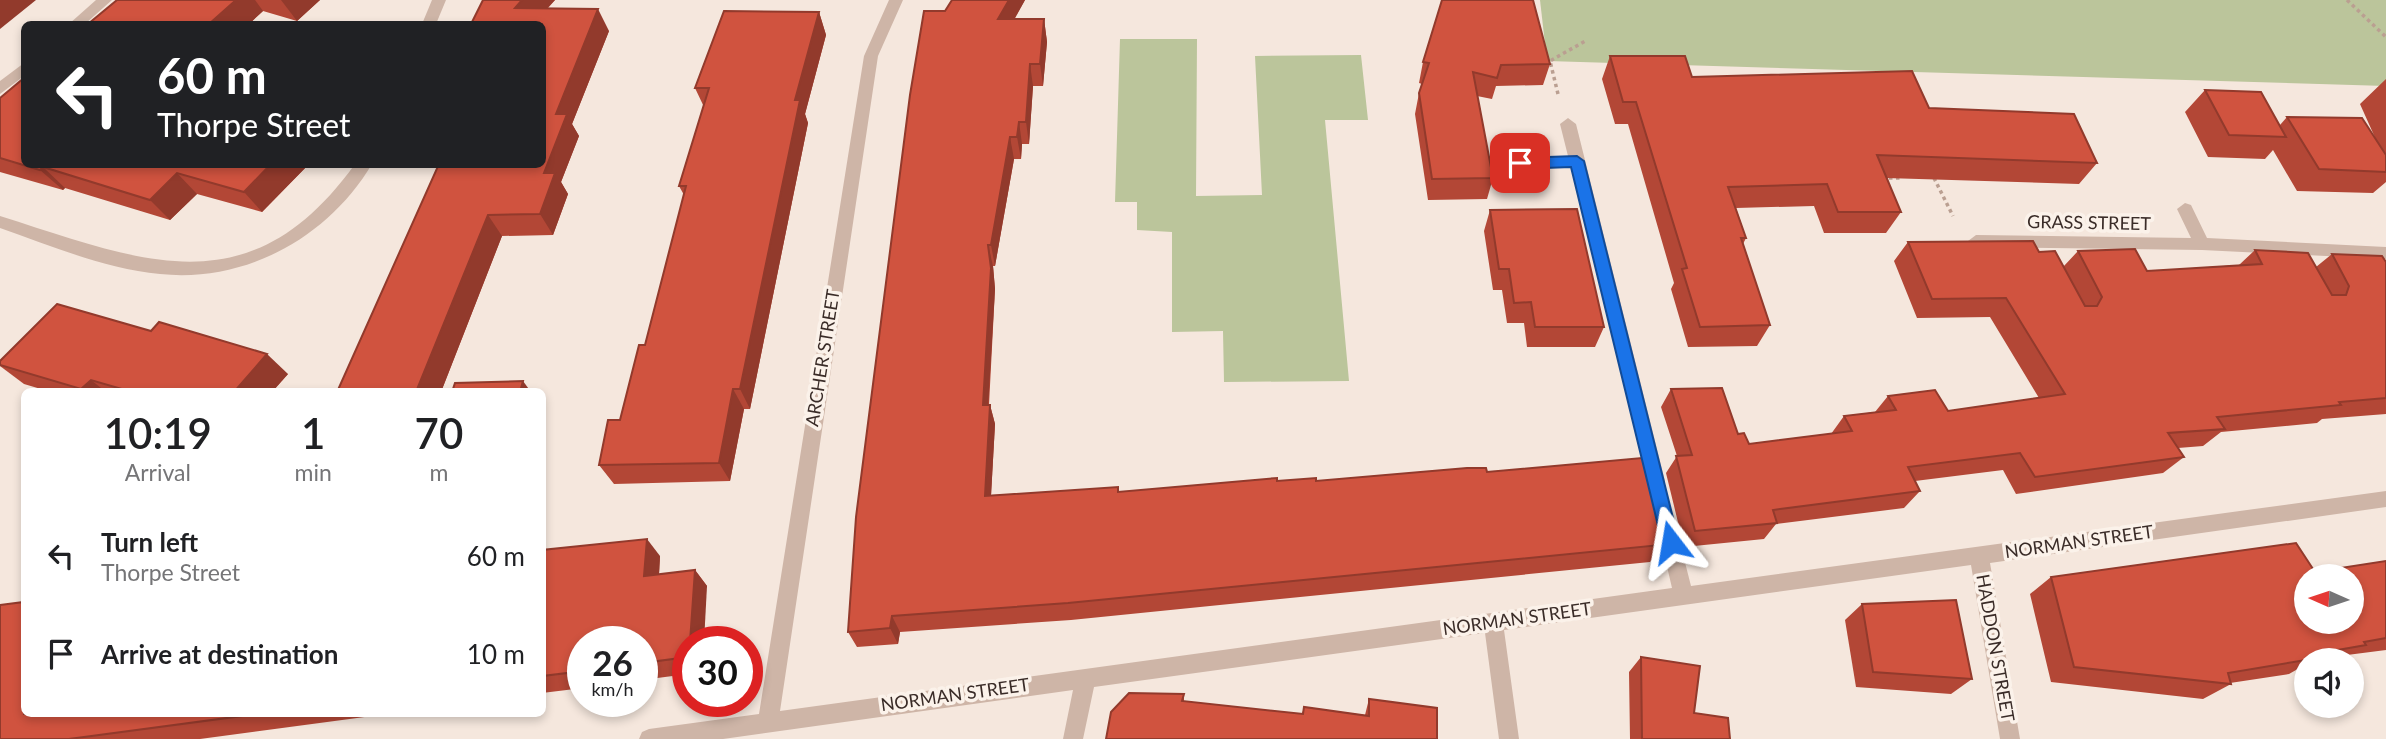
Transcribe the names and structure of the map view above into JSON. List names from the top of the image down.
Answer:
{
  "streets": {
    "street": [
      "GRASS STREET",
      "ARCHER STREET",
      "NORMAN STREET",
      "HADDON STREET"
    ]
  },
  "crossings": [
    ["ARCHER STREET", "NORMAN STREET"],
    ["NORMAN STREET", "HADDON STREET"]
  ],
  "north": "left",
  "page": {
    "turn": ["60 m", "Thorpe Street"],
    "eta": [
      "10:19",
      "Arrival",
      "1",
      "min",
      "70",
      "m"
    ],
    "list": [
      {
        "name": "Turn left",
        "note": "Thorpe Street",
        "value": "60 m"
      },
      {
        "name": "Arrive at destination",
        "value": "10 m"
      }
    ],
    "speed": "26 km/h",
    "limit": "30"
  }
}
